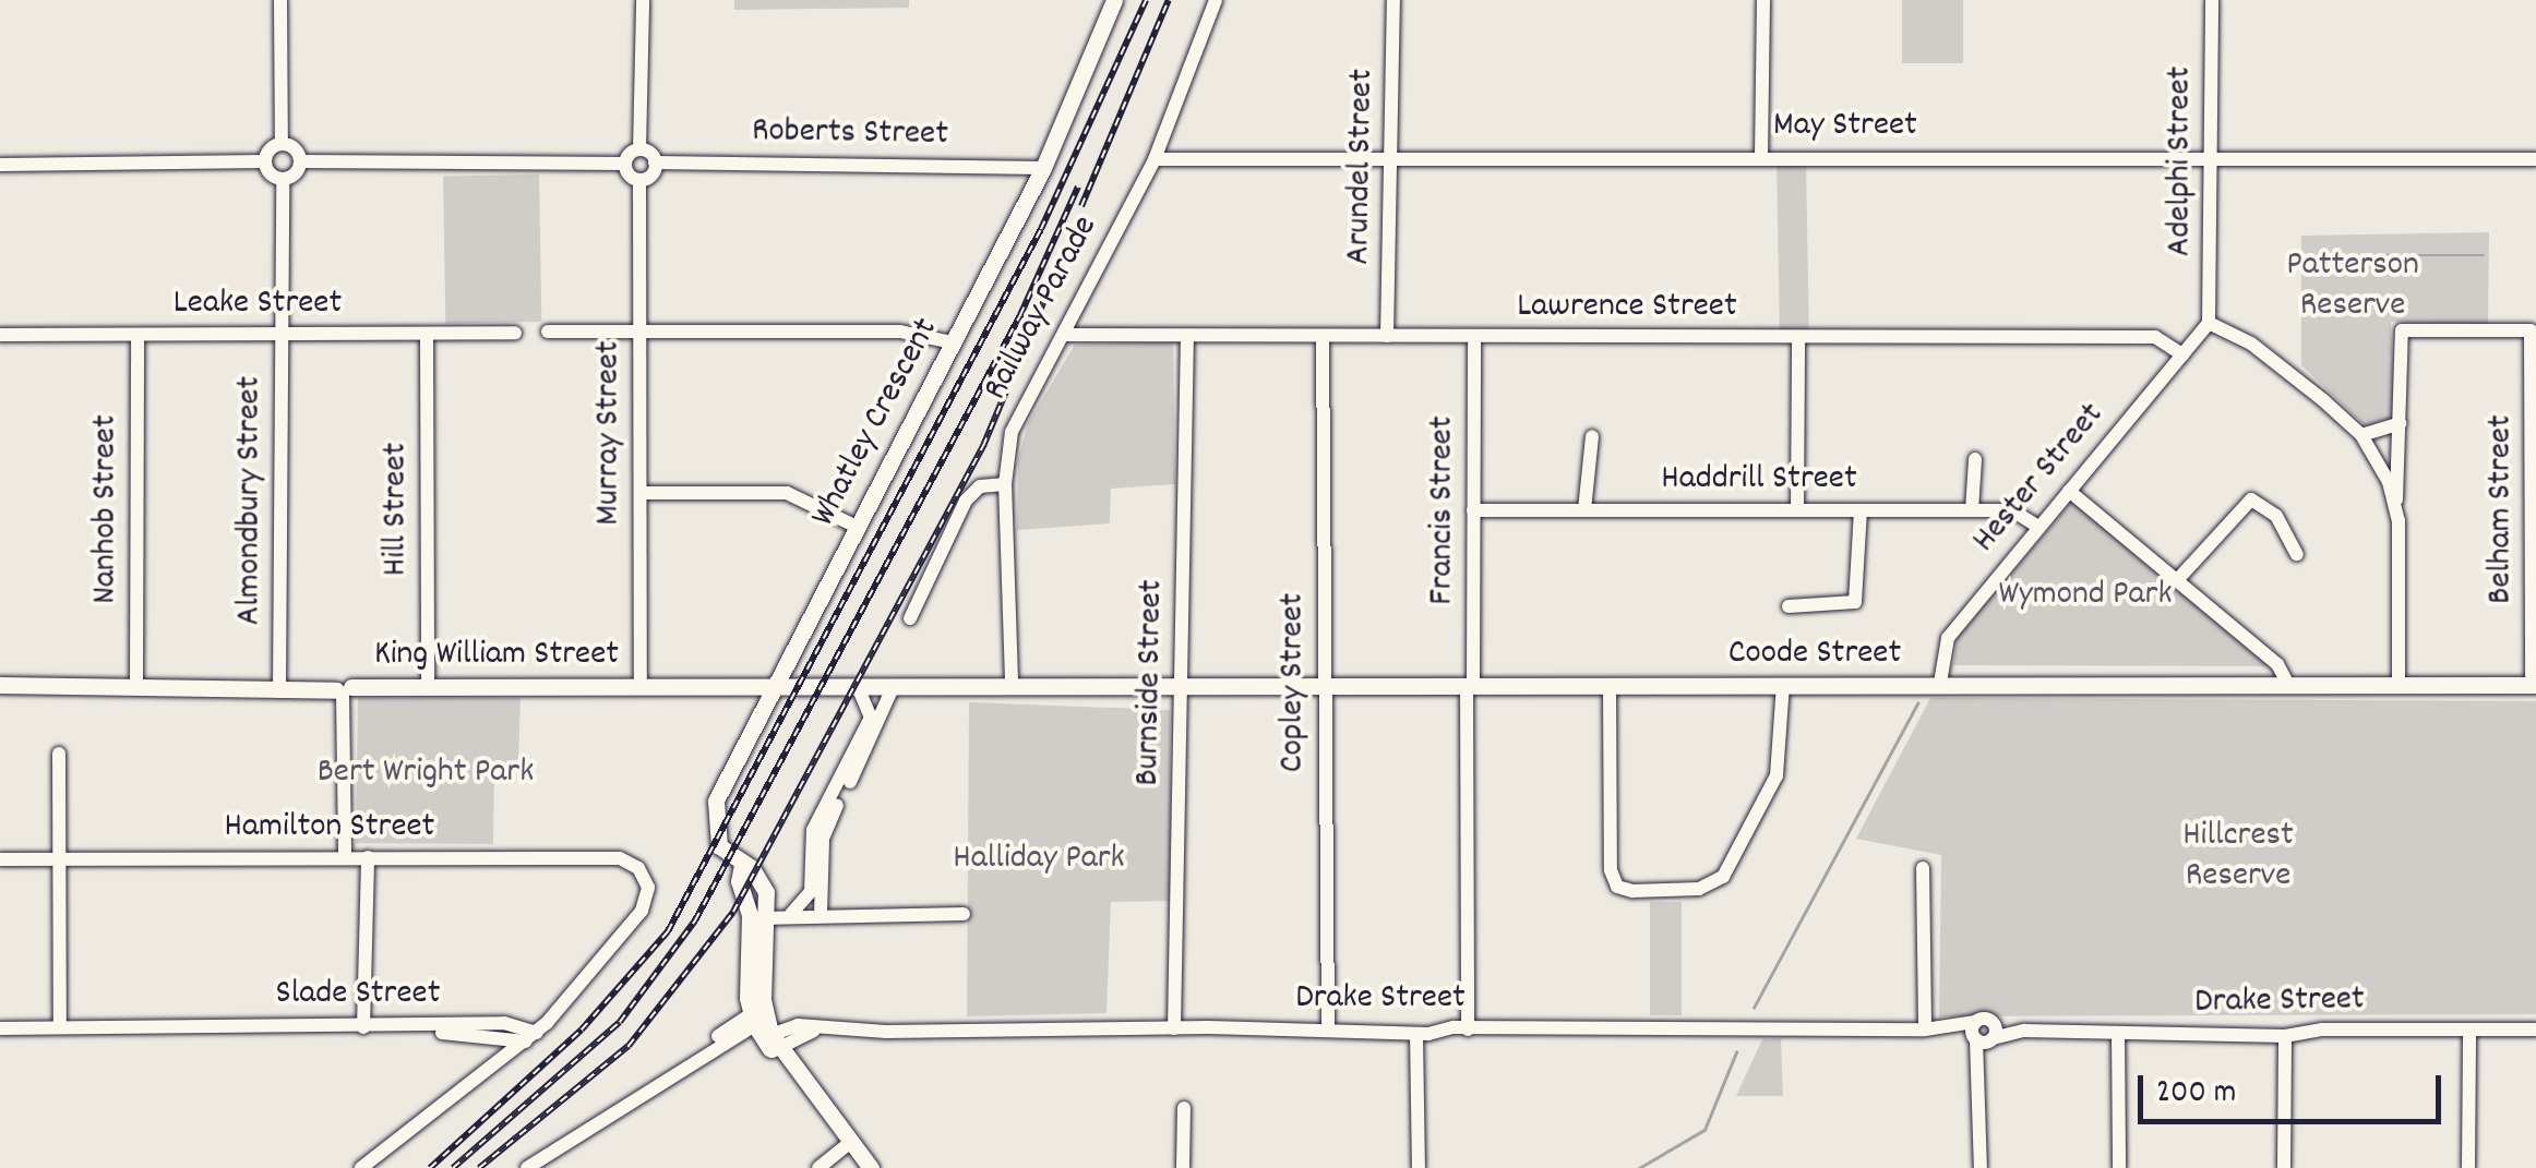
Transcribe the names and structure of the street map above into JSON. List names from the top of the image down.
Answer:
{
  "streets": {
    "main road": ["Whatley Crescent", "Coode Street", "King William Street"],
    "street": [
      "May Street",
      "Roberts Street",
      "Adelphi Street",
      "Arundel Street",
      "Leake Street",
      "Lawrence Street",
      "Railway Parade",
      "Murray Street",
      "Hester Street",
      "Haddrill Street",
      "Almondbury Street",
      "Nanhob Street",
      "Hill Street",
      "Belham Street",
      "Francis Street",
      "Burnside Street",
      "Copley Street",
      "Hamilton Street",
      "Slade Street",
      "Drake Street"
    ]
  },
  "crossings": [
    ["May Street", "Adelphi Street"],
    ["May Street", "Arundel Street"],
    ["May Street", "Railway Parade"],
    ["Roberts Street", "Whatley Crescent"],
    ["Adelphi Street", "Hester Street"],
    ["Arundel Street", "Lawrence Street"],
    ["Leake Street", "Almondbury Street"],
    ["Leake Street", "Nanhob Street"],
    ["Leake Street", "Hill Street"],
    ["Lawrence Street", "Railway Parade"],
    ["Lawrence Street", "Hester Street"],
    ["Lawrence Street", "Francis Street"],
    ["Lawrence Street", "Burnside Street"],
    ["Lawrence Street", "Copley Street"],
    ["Railway Parade", "Coode Street"],
    ["Whatley Crescent", "Coode Street"],
    ["Whatley Crescent", "King William Street"],
    ["Murray Street", "King William Street"],
    ["Hester Street", "Haddrill Street"],
    ["Hester Street", "Coode Street"],
    ["Haddrill Street", "Francis Street"],
    ["Almondbury Street", "King William Street"],
    ["Nanhob Street", "King William Street"],
    ["Hill Street", "King William Street"],
    ["Belham Street", "Coode Street"],
    ["Francis Street", "Coode Street"],
    ["Francis Street", "Drake Street"],
    ["Coode Street", "King William Street"],
    ["Coode Street", "Burnside Street"],
    ["Coode Street", "Copley Street"],
    ["Burnside Street", "Drake Street"],
    ["Copley Street", "Drake Street"],
    ["Hamilton Street", "Slade Street"]
  ],
  "parks": [
    "Patterson Reserve",
    "Wymond Park",
    "Bert Wright Park",
    "Hillcrest Reserve",
    "Halliday Park"
  ],
  "scale_bar": "200 m"
}
